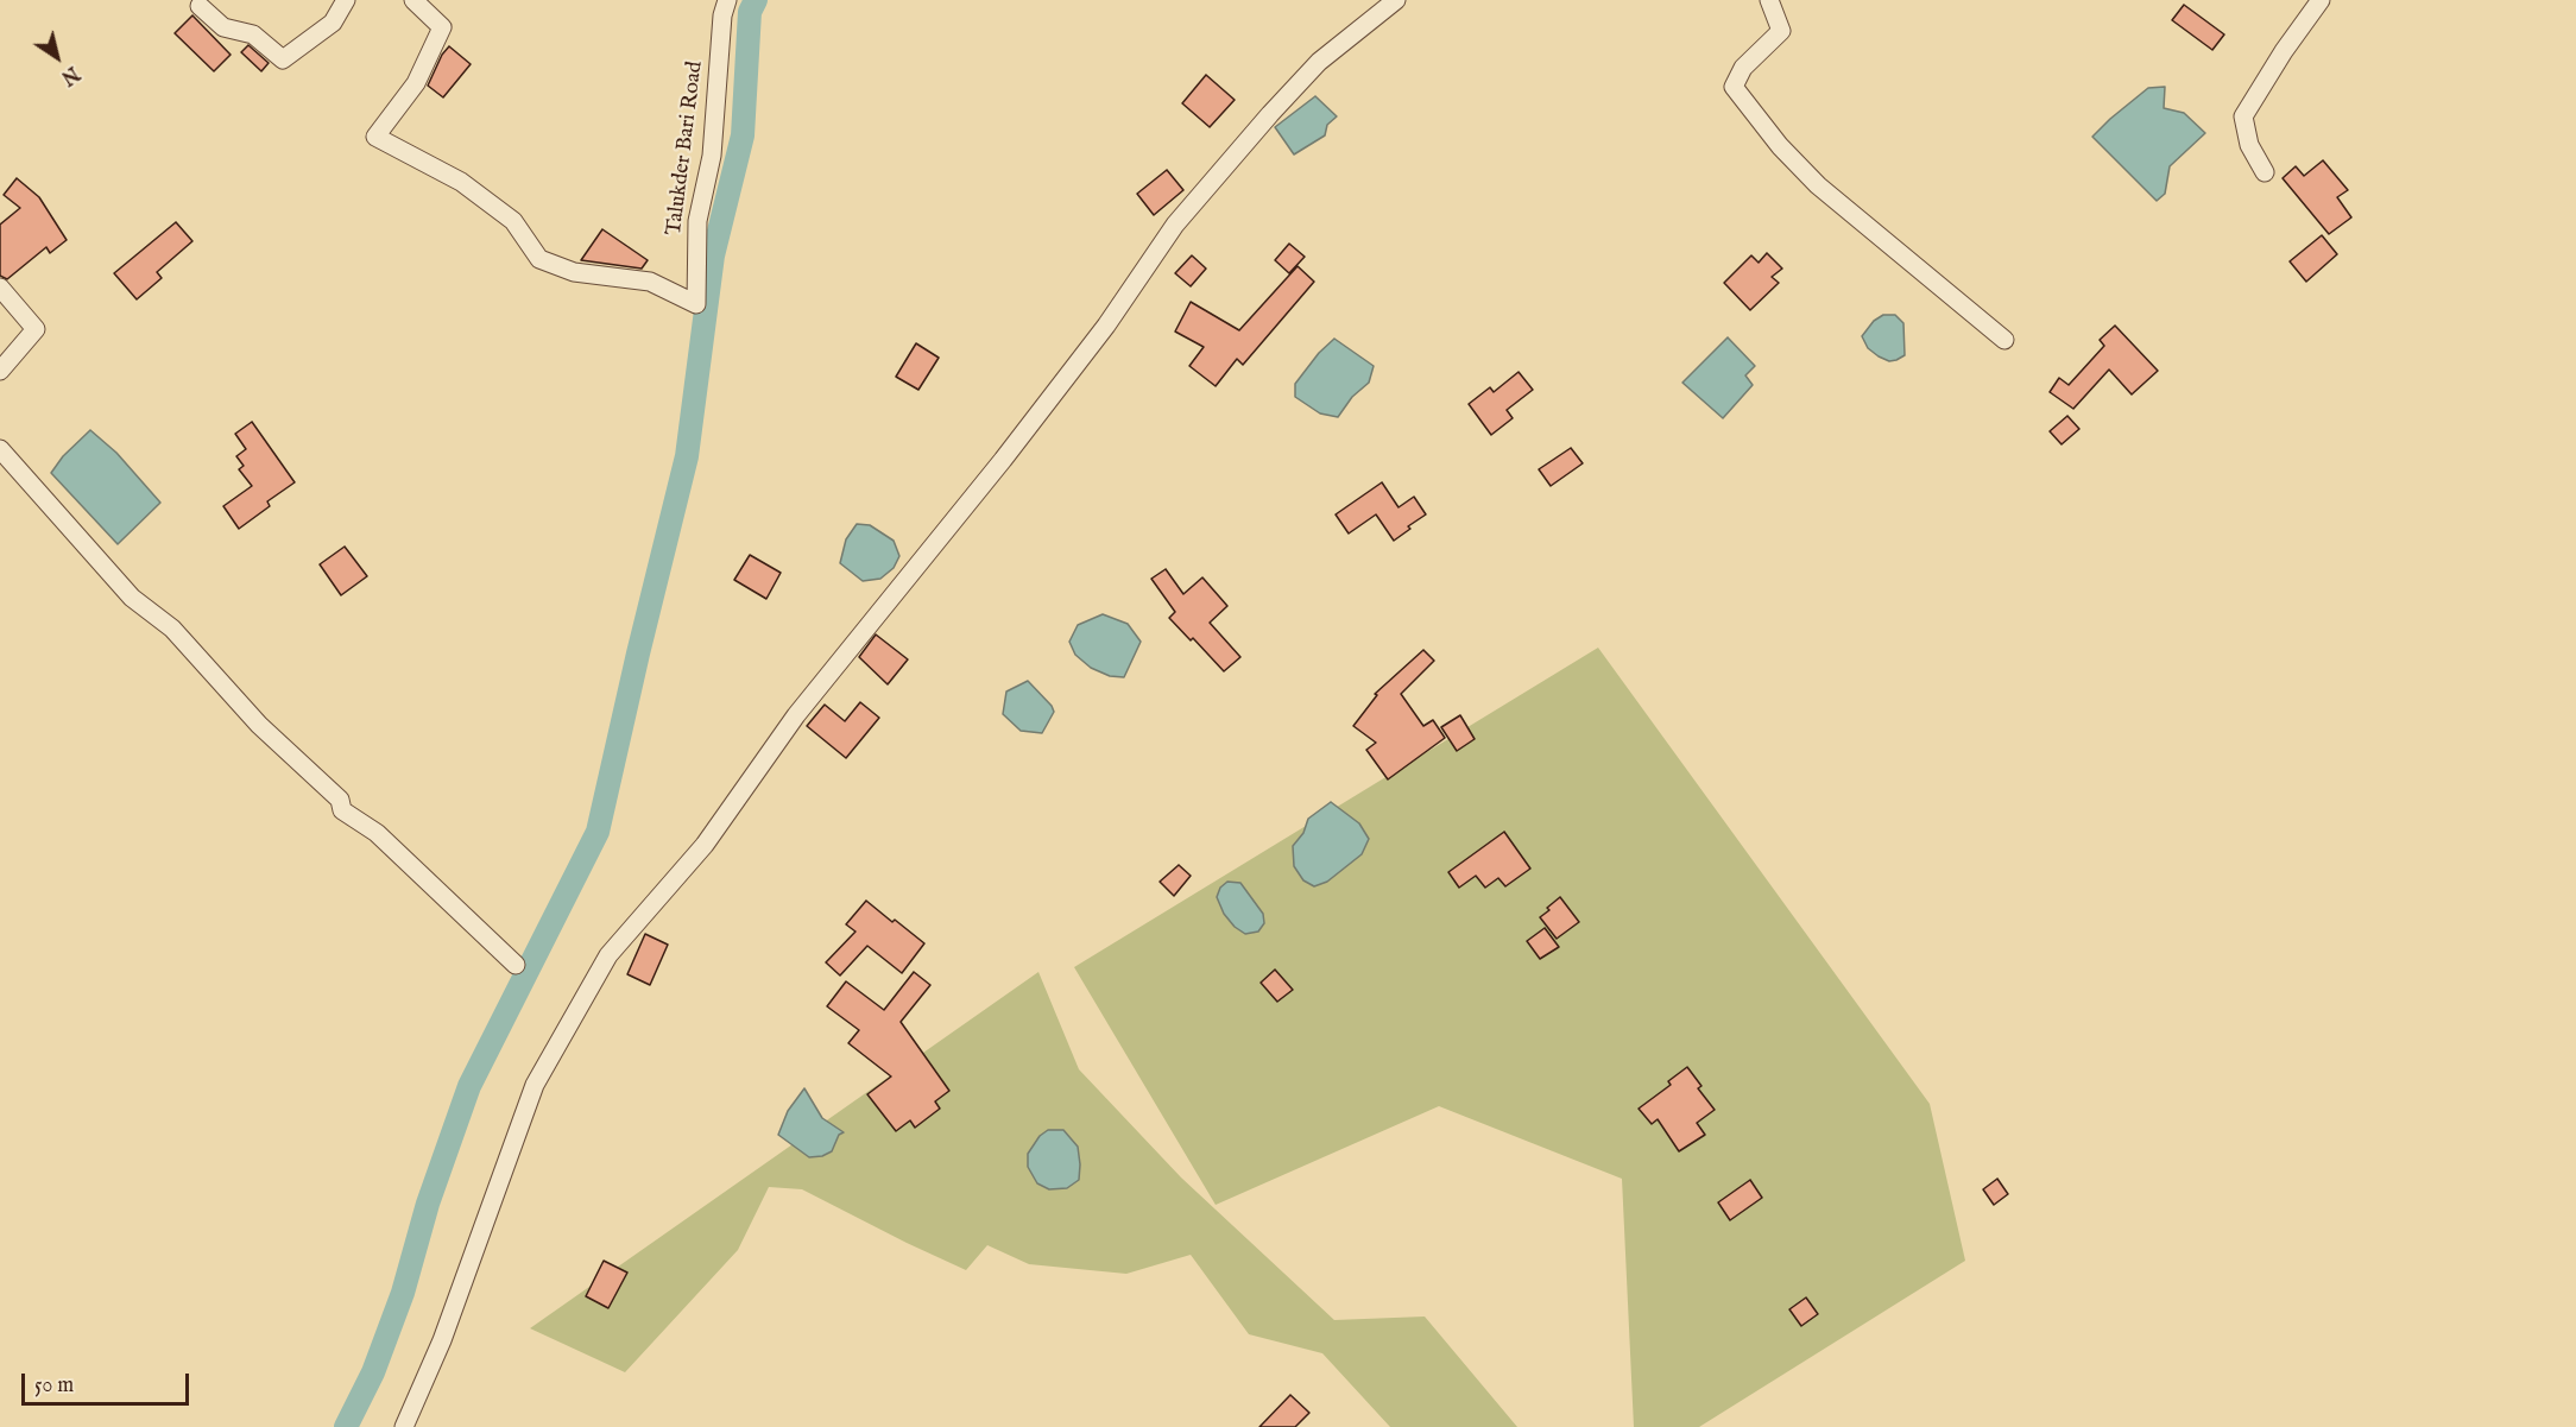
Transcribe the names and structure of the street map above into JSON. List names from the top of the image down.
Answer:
{
  "streets": {
    "street": ["Talukder Bari Road"]
  },
  "scale_bar": "50 m",
  "north": "bottom right"
}
